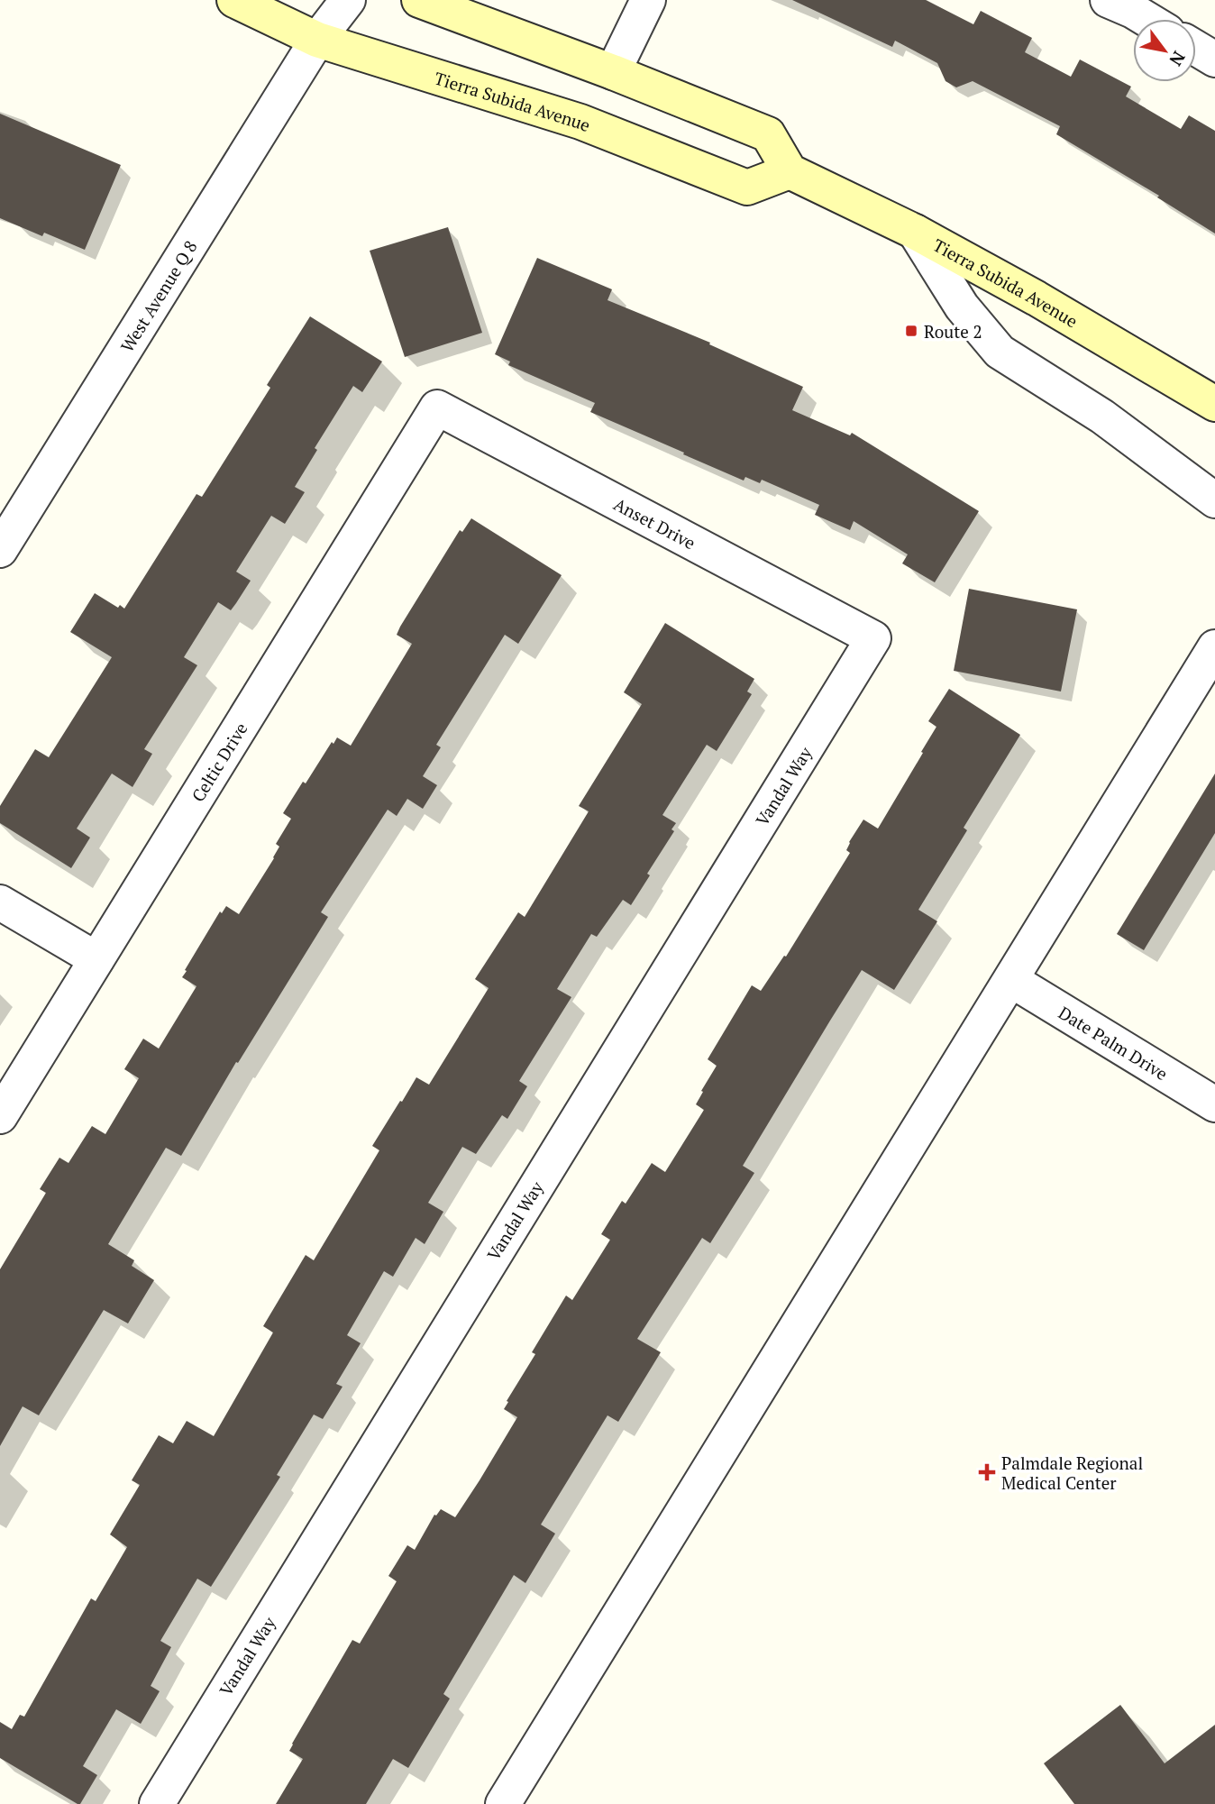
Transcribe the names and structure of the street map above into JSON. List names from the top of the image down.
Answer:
{
  "streets": {
    "main road": ["Tierra Subida Avenue"],
    "street": [
      "West Avenue Q 8",
      "Anset Drive",
      "Celtic Drive",
      "Vandal Way",
      "Date Palm Drive"
    ]
  },
  "crossings": [
    ["Tierra Subida Avenue", "West Avenue Q 8"],
    ["Anset Drive", "Celtic Drive"],
    ["Anset Drive", "Vandal Way"]
  ],
  "places": {
    "transit": ["Route 2"],
    "health": ["Palmdale Regional Medical Center"]
  },
  "north": "bottom right"
}
